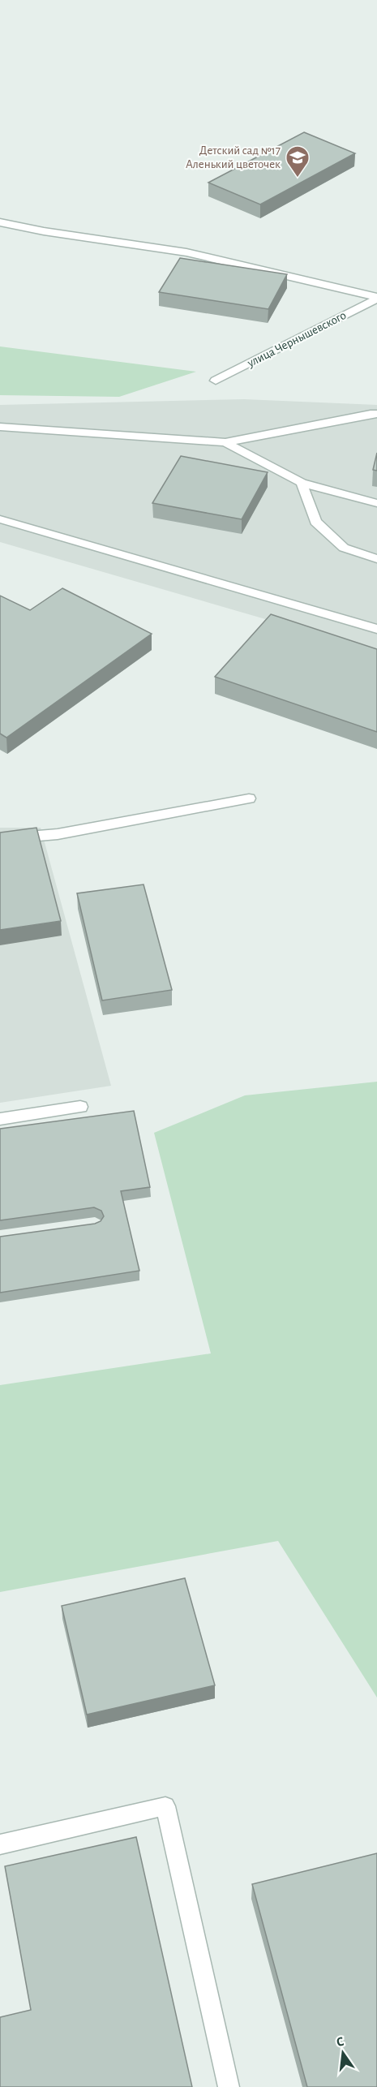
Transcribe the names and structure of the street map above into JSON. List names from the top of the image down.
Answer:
{
  "streets": {
    "street": ["улица Чернышевского"]
  },
  "places": {
    "school or university": ["Детский сад №17 Аленький цветочек"]
  },
  "north": "top"
}
